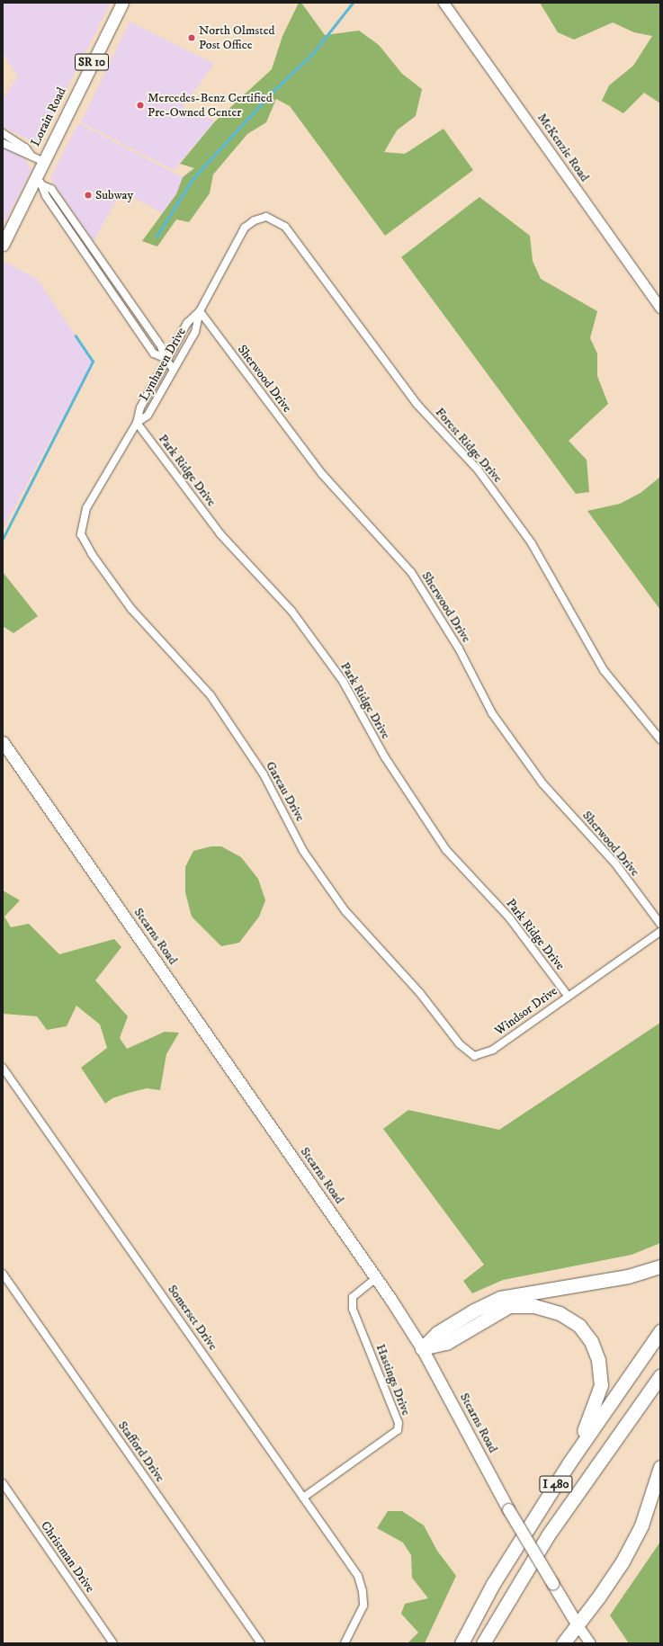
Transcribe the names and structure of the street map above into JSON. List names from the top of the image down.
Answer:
{
  "streets": {
    "highway": ["I 480"],
    "main road": ["SR 10", "Lorain Road", "Stearns Road"],
    "street": [
      "McKenzie Road",
      "Lynhaven Drive",
      "Sherwood Drive",
      "Forest Ridge Drive",
      "Park Ridge Drive",
      "Gareau Drive",
      "Windsor Drive",
      "Somerset Drive",
      "Hastings Drive",
      "Stafford Drive",
      "Christman Drive"
    ]
  },
  "crossings": [
    ["Lynhaven Drive", "Sherwood Drive"],
    ["Lynhaven Drive", "Forest Ridge Drive"],
    ["Lynhaven Drive", "Park Ridge Drive"],
    ["Lynhaven Drive", "Gareau Drive"],
    ["Park Ridge Drive", "Windsor Drive"],
    ["Gareau Drive", "Windsor Drive"],
    ["Stearns Road", "Hastings Drive"],
    ["Somerset Drive", "Hastings Drive"]
  ],
  "places": ["North Olmsted Post Office", "Mercedes-Benz Certified Pre-Owned Center", "Subway"]
}
